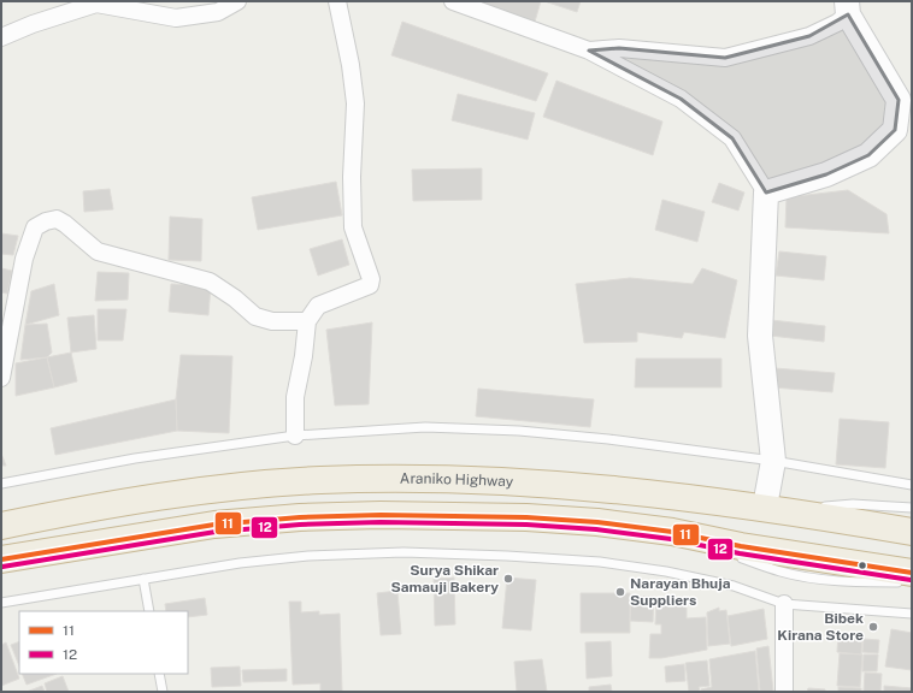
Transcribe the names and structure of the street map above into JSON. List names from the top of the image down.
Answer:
{
  "streets": {
    "highway": ["Araniko Highway"]
  },
  "places": ["Surya Shikar Samauji Bakery", "Narayan Bhuja Suppliers", "Bibek Kirana Store"],
  "lines": ["transit line 11", "transit line 12"],
  "legend": ["11", "12"]
}
